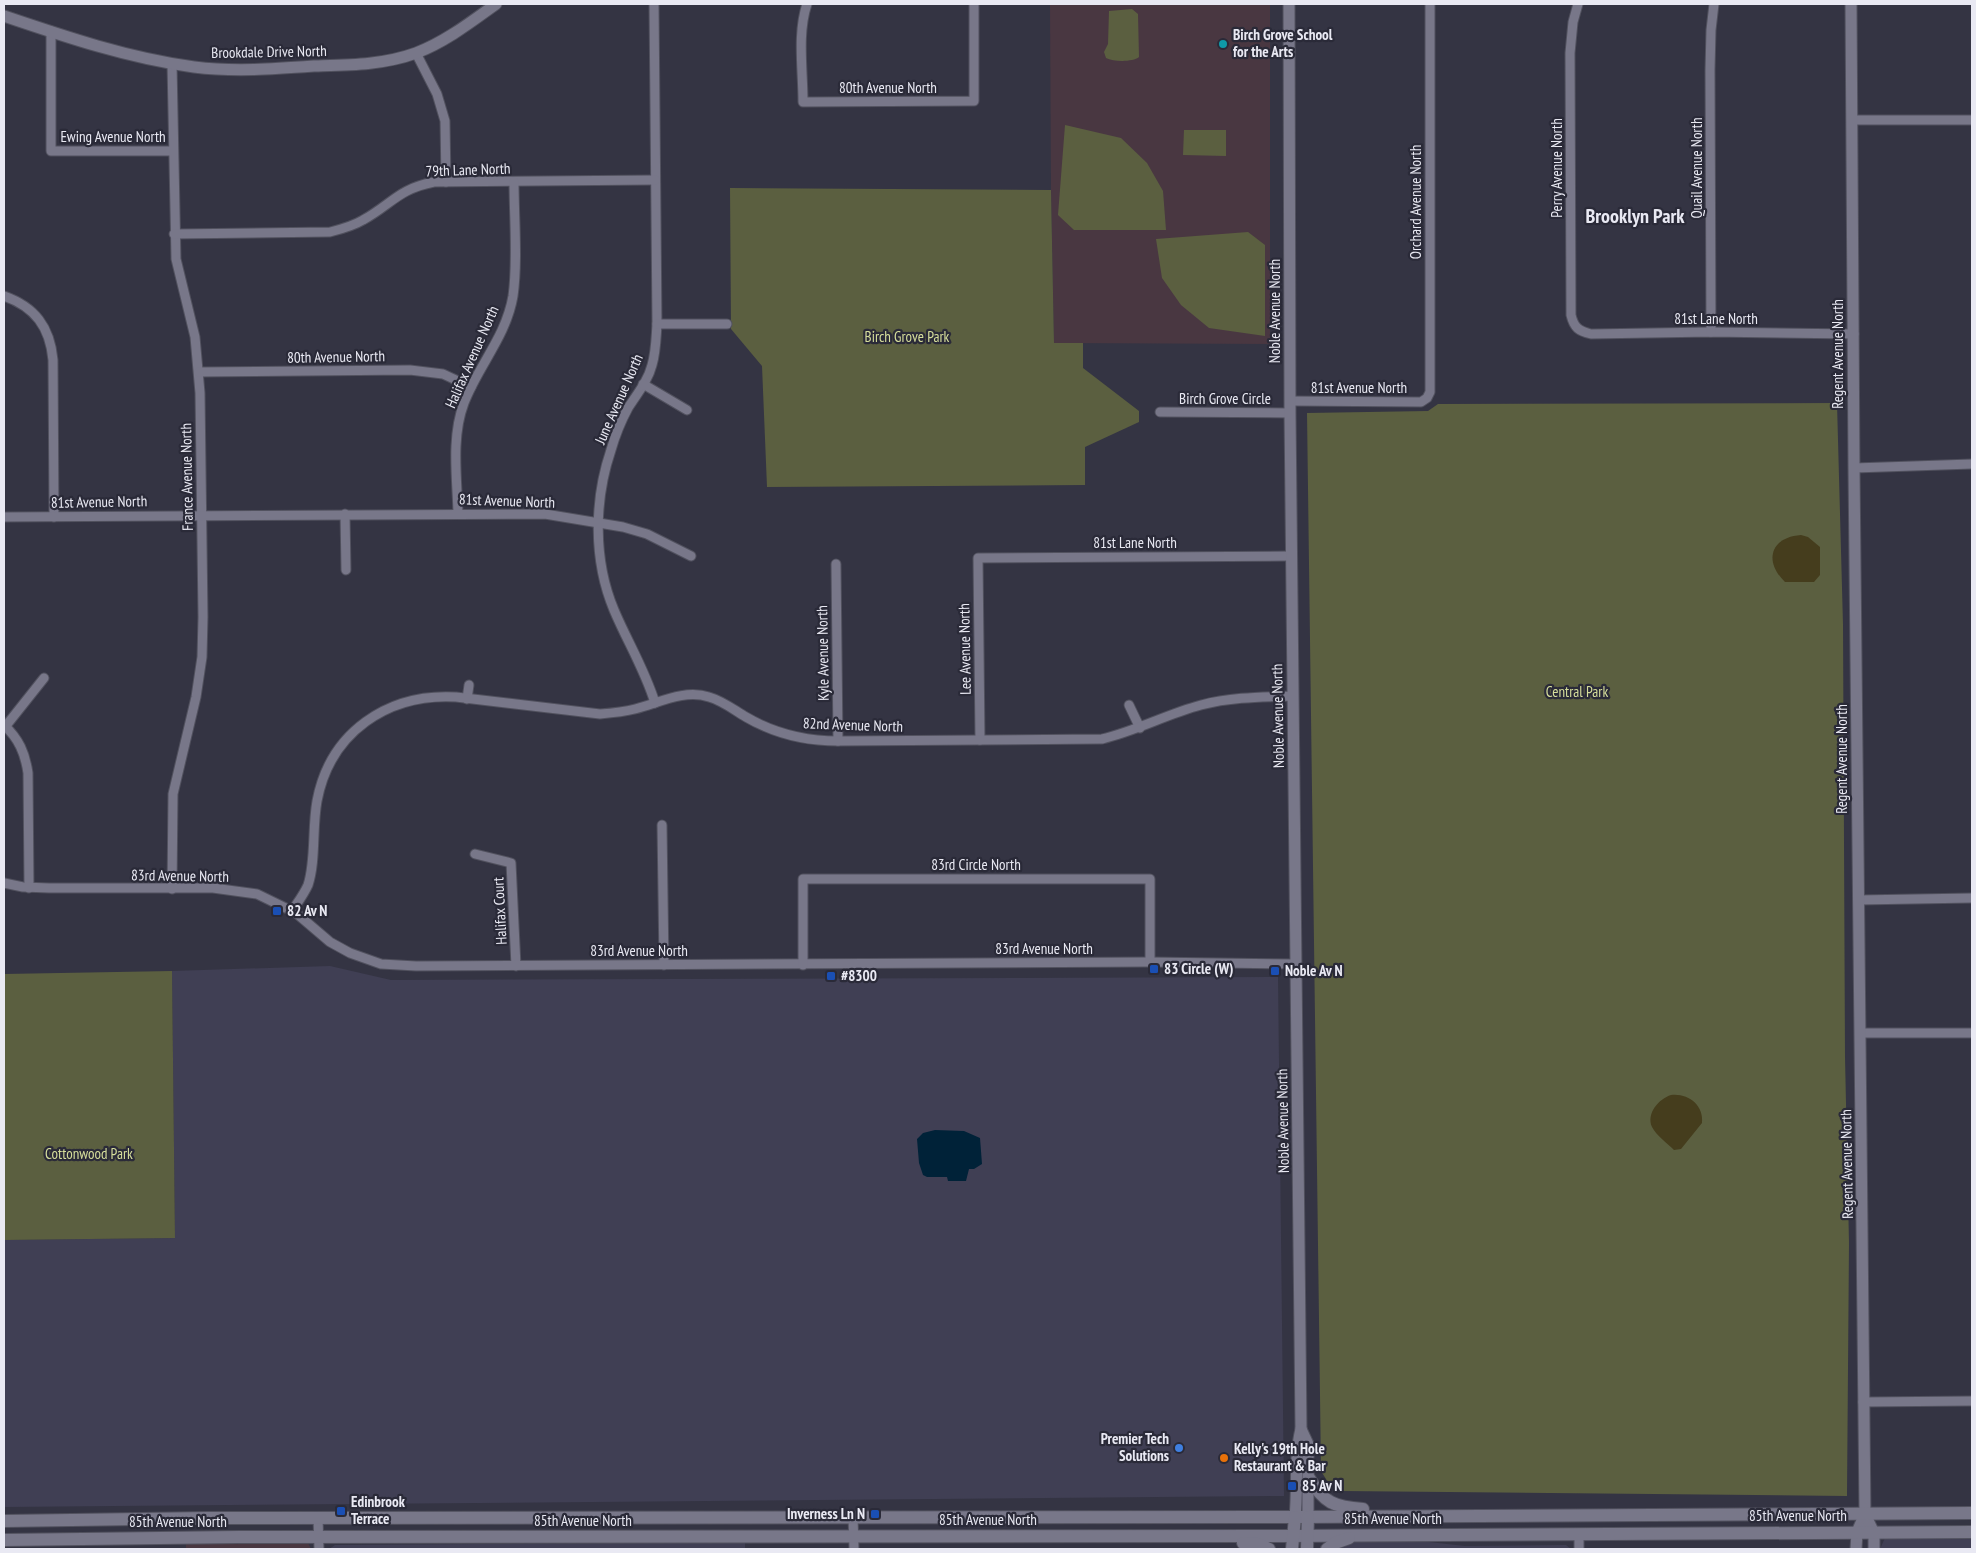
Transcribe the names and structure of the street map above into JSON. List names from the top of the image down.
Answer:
{
  "streets": {
    "main road": ["85th Avenue North"],
    "street": [
      "Brookdale Drive North",
      "80th Avenue North",
      "Ewing Avenue North",
      "Perry Avenue North",
      "Quail Avenue North",
      "79th Lane North",
      "Orchard Avenue North",
      "Noble Avenue North",
      "81st Lane North",
      "Regent Avenue North",
      "Halifax Avenue North",
      "81st Avenue North",
      "June Avenue North",
      "Birch Grove Circle",
      "France Avenue North",
      "Lee Avenue North",
      "Kyle Avenue North",
      "82nd Avenue North",
      "83rd Circle North",
      "83rd Avenue North",
      "Halifax Court"
    ]
  },
  "crossings": [
    ["Brookdale Drive North", "Ewing Avenue North"],
    ["Brookdale Drive North", "France Avenue North"],
    ["80th Avenue North", "Halifax Avenue North"],
    ["80th Avenue North", "France Avenue North"],
    ["Ewing Avenue North", "France Avenue North"],
    ["Perry Avenue North", "81st Lane North"],
    ["Quail Avenue North", "81st Lane North"],
    ["79th Lane North", "Halifax Avenue North"],
    ["79th Lane North", "June Avenue North"],
    ["79th Lane North", "France Avenue North"],
    ["Orchard Avenue North", "81st Avenue North"],
    ["Noble Avenue North", "81st Lane North"],
    ["Noble Avenue North", "81st Avenue North"],
    ["Noble Avenue North", "Birch Grove Circle"],
    ["Noble Avenue North", "82nd Avenue North"],
    ["Noble Avenue North", "83rd Avenue North"],
    ["Noble Avenue North", "85th Avenue North"],
    ["81st Lane North", "Regent Avenue North"],
    ["81st Lane North", "Lee Avenue North"],
    ["Regent Avenue North", "85th Avenue North"],
    ["Halifax Avenue North", "81st Avenue North"],
    ["81st Avenue North", "June Avenue North"],
    ["81st Avenue North", "France Avenue North"],
    ["June Avenue North", "82nd Avenue North"],
    ["France Avenue North", "83rd Avenue North"],
    ["Lee Avenue North", "82nd Avenue North"],
    ["Kyle Avenue North", "82nd Avenue North"],
    ["82nd Avenue North", "83rd Avenue North"],
    ["83rd Circle North", "83rd Avenue North"],
    ["83rd Avenue North", "Halifax Court"]
  ],
  "districts": ["Brooklyn Park"],
  "parks": ["Birch Grove Park", "Central Park", "Cottonwood Park"],
  "places": {
    "other": ["Birch Grove School for the Arts", "Premier Tech Solutions", "Kelly's 19th Hole Restaurant & Bar"],
    "transit": [
      "82 Av N",
      "83 Circle (W)",
      "Noble Av N",
      "#8300",
      "85 Av N",
      "Edinbrook Terrace",
      "Inverness Ln N"
    ]
  }
}
